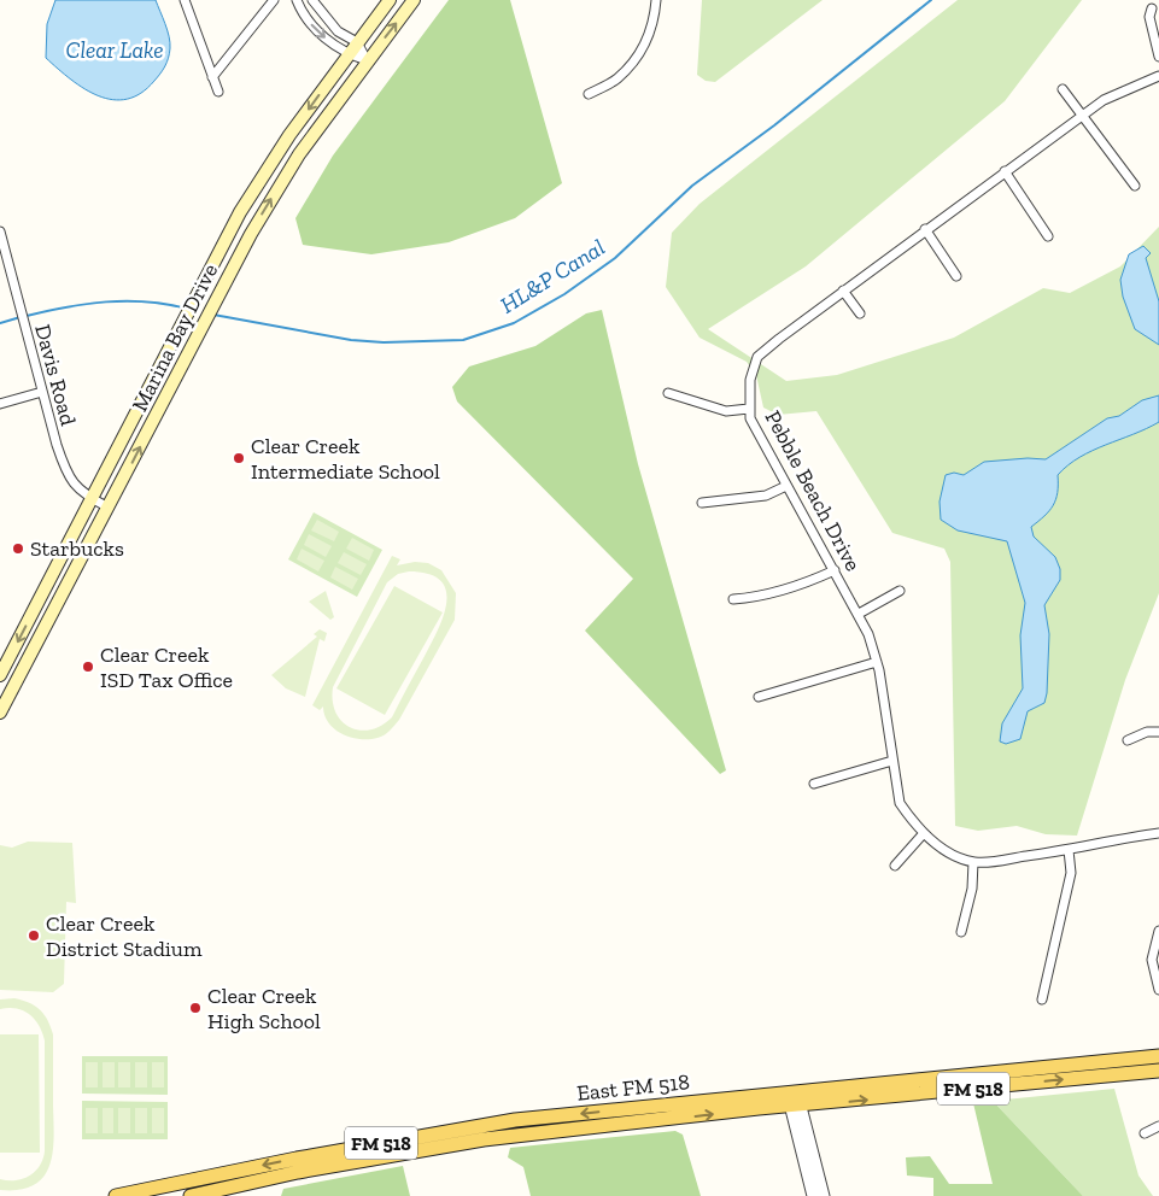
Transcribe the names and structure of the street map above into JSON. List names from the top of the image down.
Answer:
{
  "streets": {
    "main road": ["Marina Bay Drive", "East FM 518", "FM 518"],
    "street": ["Davis Road", "Pebble Beach Drive"]
  },
  "crossings": [
    ["Marina Bay Drive", "Davis Road"]
  ],
  "water": ["Clear Lake", "HL&P Canal"],
  "places": [
    "Clear Creek Intermediate School",
    "Starbucks",
    "Clear Creek ISD Tax Office",
    "Clear Creek District Stadium",
    "Clear Creek High School"
  ]
}
